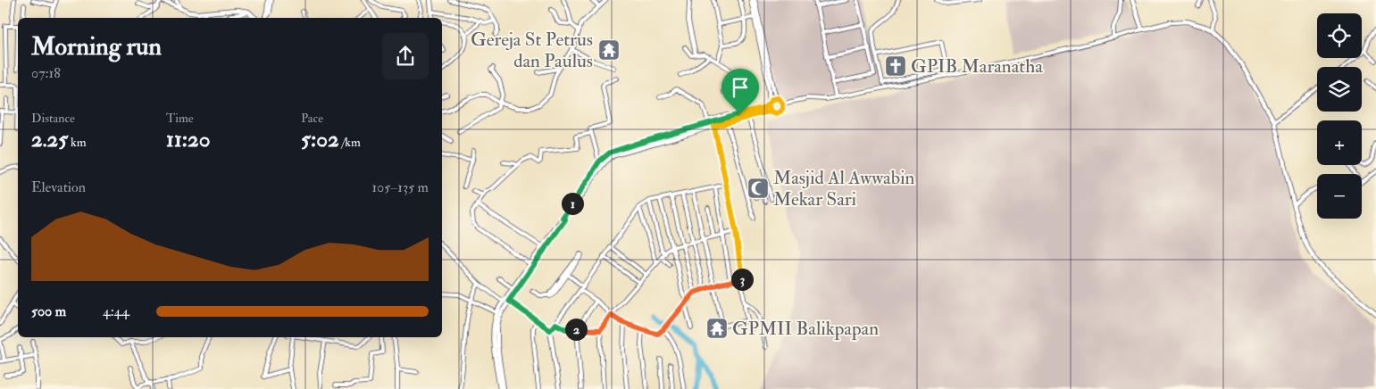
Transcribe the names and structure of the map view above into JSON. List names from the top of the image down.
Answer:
{
  "places": {
    "temple": ["Gereja St Petrus dan Paulus", "GPMII Balikpapan"],
    "church": ["GPIB Maranatha"],
    "mosque": ["Masjid Al Awwabin Mekar Sari"]
  },
  "page": {
    "map_buttons": ["+", "−"],
    "heading": ["Morning run", "07:18"],
    "stats": [
      ["Distance", "2.25 km"],
      ["Time", "11:20"],
      ["Pace", "5:02 /km"]
    ],
    "chart": ["Elevation", "105–135 m"],
    "pins": ["1", "3", "2"],
    "list": [
      {
        "name": "500 m",
        "note": "4:44"
      }
    ]
  }
}
